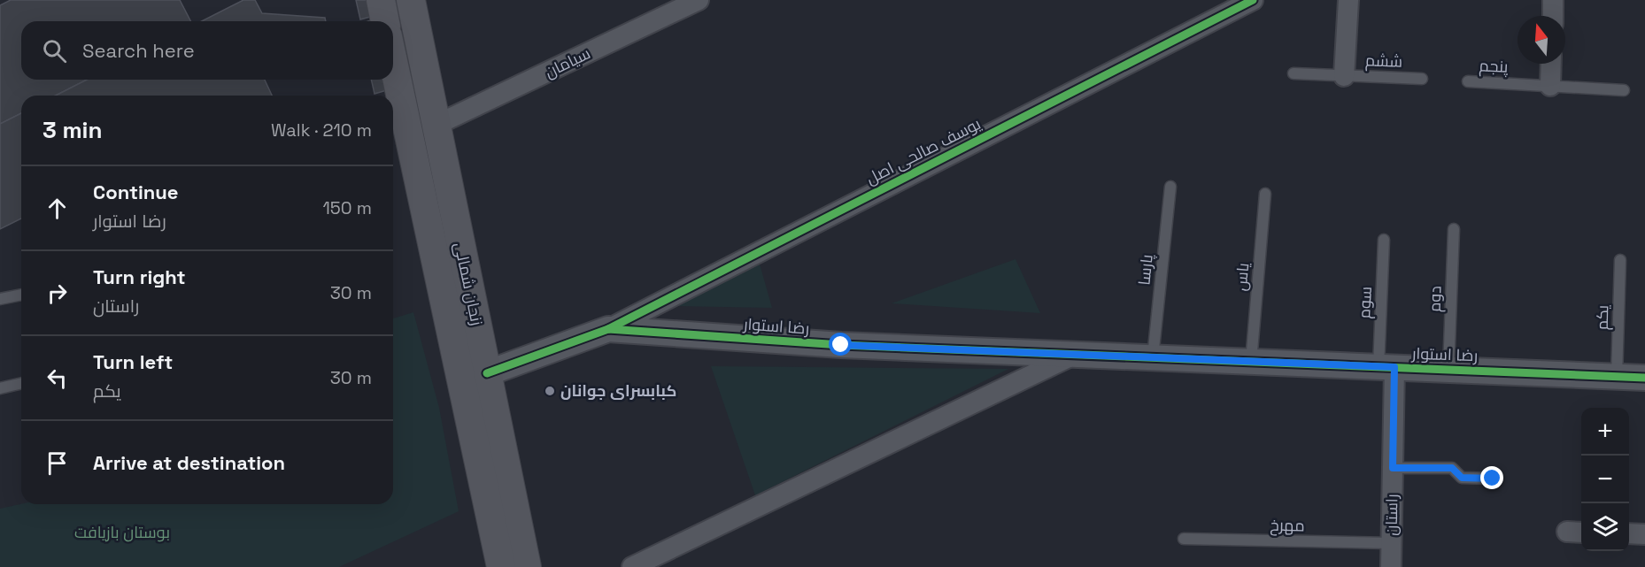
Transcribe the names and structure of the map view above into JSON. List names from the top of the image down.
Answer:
{
  "streets": {
    "main road": ["زنجان شمالی"],
    "street": [
      "سیامان",
      "یوسف صالحی اصل",
      "رضا استوار",
      "راستان"
    ],
    "lane": [
      "ششم",
      "پنجم",
      "پارسا",
      "یاس",
      "دوم",
      "سوم",
      "یکم",
      "مهرخ"
    ]
  },
  "crossings": [
    ["سیامان", "زنجان شمالی"],
    ["یوسف صالحی اصل", "رضا استوار"],
    ["پارسا", "رضا استوار"],
    ["یاس", "رضا استوار"],
    ["زنجان شمالی", "رضا استوار"],
    ["دوم", "رضا استوار"],
    ["سوم", "رضا استوار"],
    ["سوم", "راستان"],
    ["یکم", "رضا استوار"],
    ["رضا استوار", "راستان"],
    ["راستان", "مهرخ"]
  ],
  "parks": ["بوستان بازیافت"],
  "places": ["کبابسرای جوانان"],
  "north": "top",
  "page": {
    "search": "Search here",
    "heading": ["3 min", "Walk · 210 m"],
    "list": [
      ["Continue", "رضا استوار", "150 m"],
      ["Turn right", "راستان", "30 m"],
      ["Turn left", "یکم", "30 m"],
      "Arrive at destination"
    ],
    "map_buttons": ["+", "−"]
  }
}
